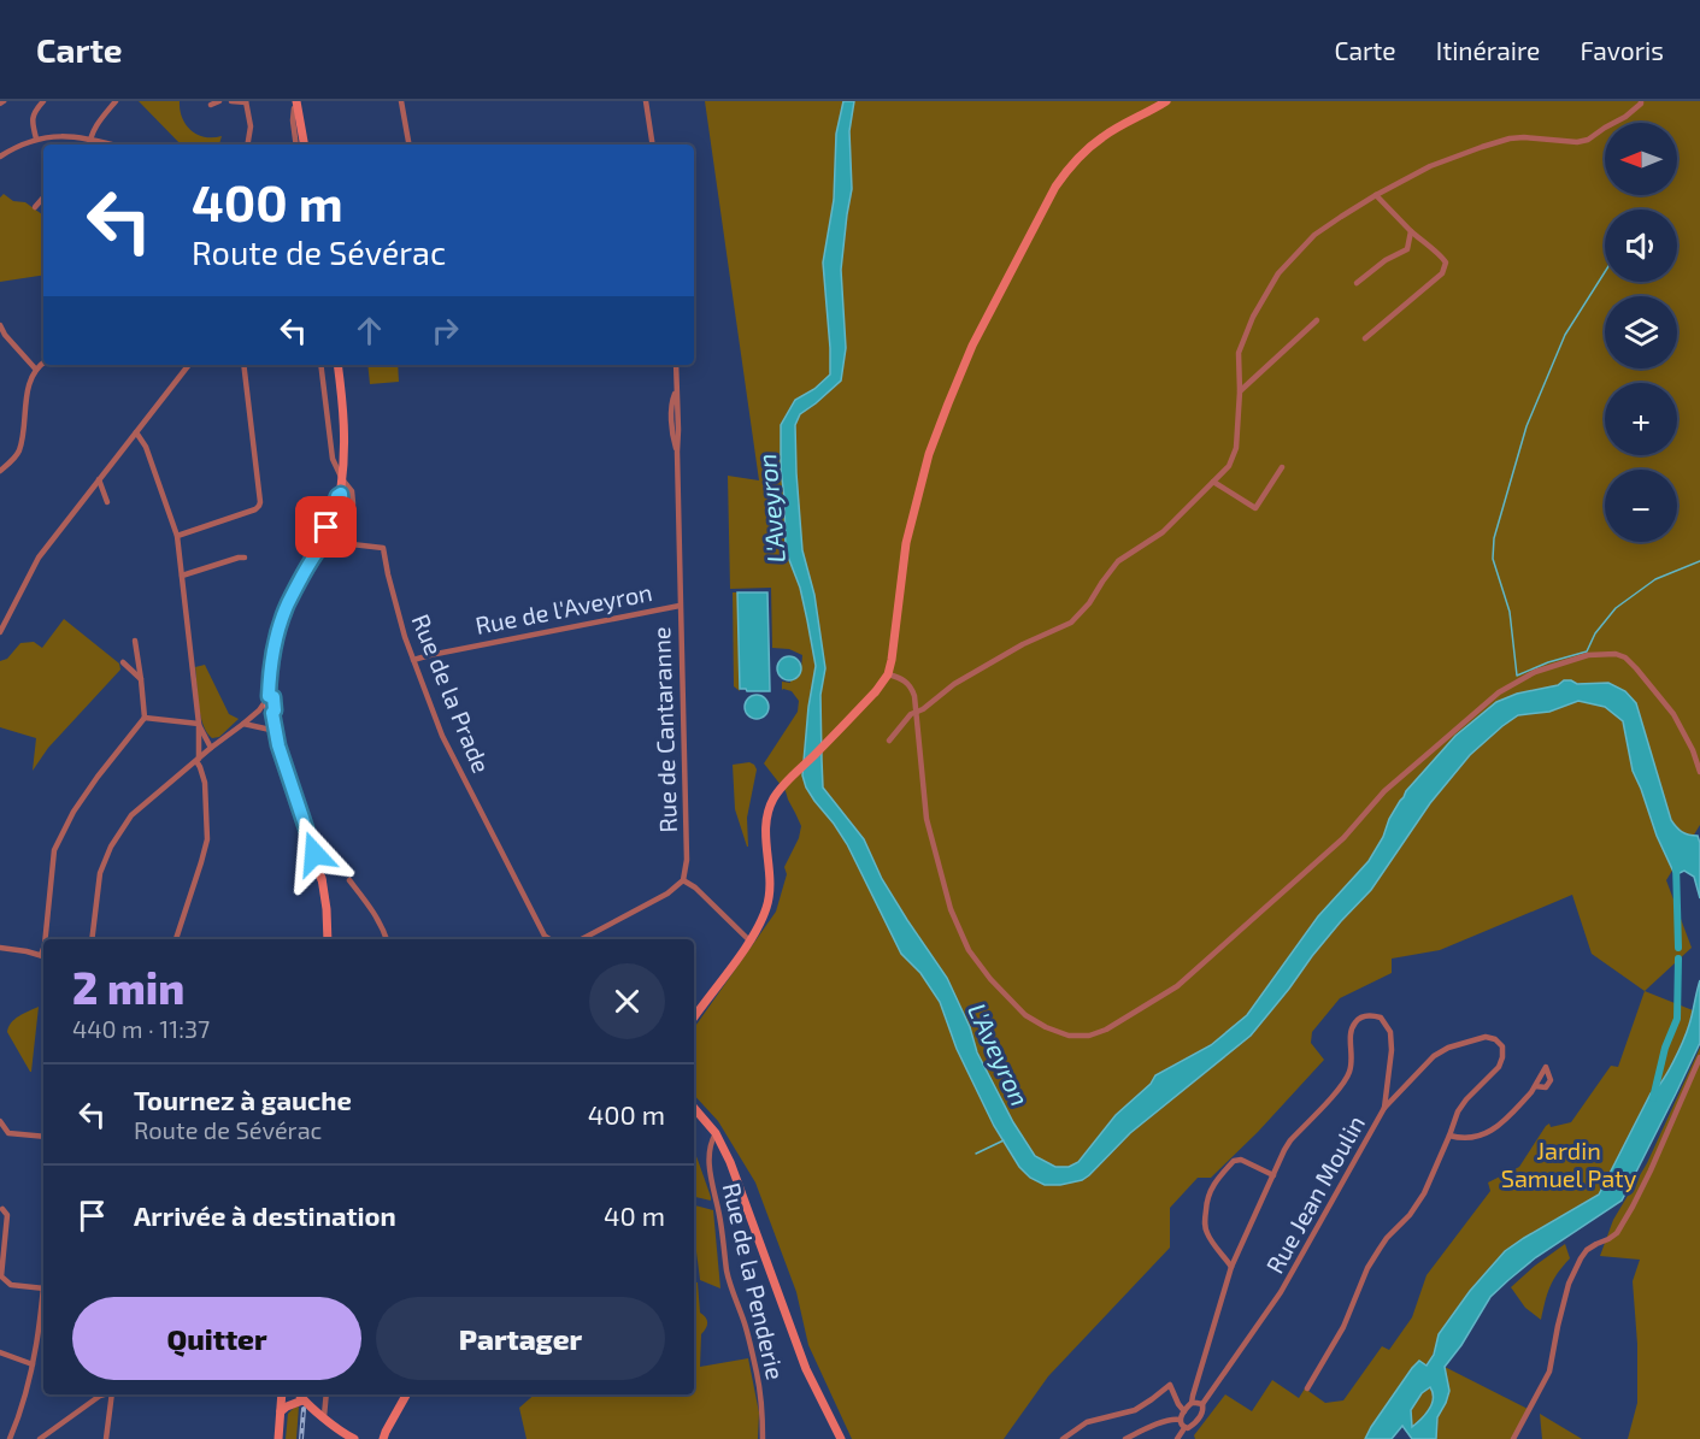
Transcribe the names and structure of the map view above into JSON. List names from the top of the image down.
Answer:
{
  "streets": {
    "street": [
      "Rue de l'Aveyron",
      "Rue de la Prade",
      "Rue de Cantaranne",
      "Rue Jean Moulin",
      "Rue de la Penderie"
    ]
  },
  "crossings": [
    ["Rue de l'Aveyron", "Rue de la Prade"],
    ["Rue de l'Aveyron", "Rue de Cantaranne"]
  ],
  "water": ["L'Aveyron"],
  "parks": ["Jardin Samuel Paty"],
  "north": "left",
  "page": {
    "header": "Carte",
    "nav": ["Carte", "Itinéraire", "Favoris"],
    "map_buttons": ["+", "−"],
    "turn": ["400 m", "Route de Sévérac"],
    "heading": ["2 min", "440 m · 11:37"],
    "list": [
      {
        "name": "Tournez à gauche",
        "note": "Route de Sévérac",
        "value": "400 m"
      },
      {
        "name": "Arrivée à destination",
        "value": "40 m"
      }
    ],
    "buttons": ["Quitter", "Partager"]
  }
}
